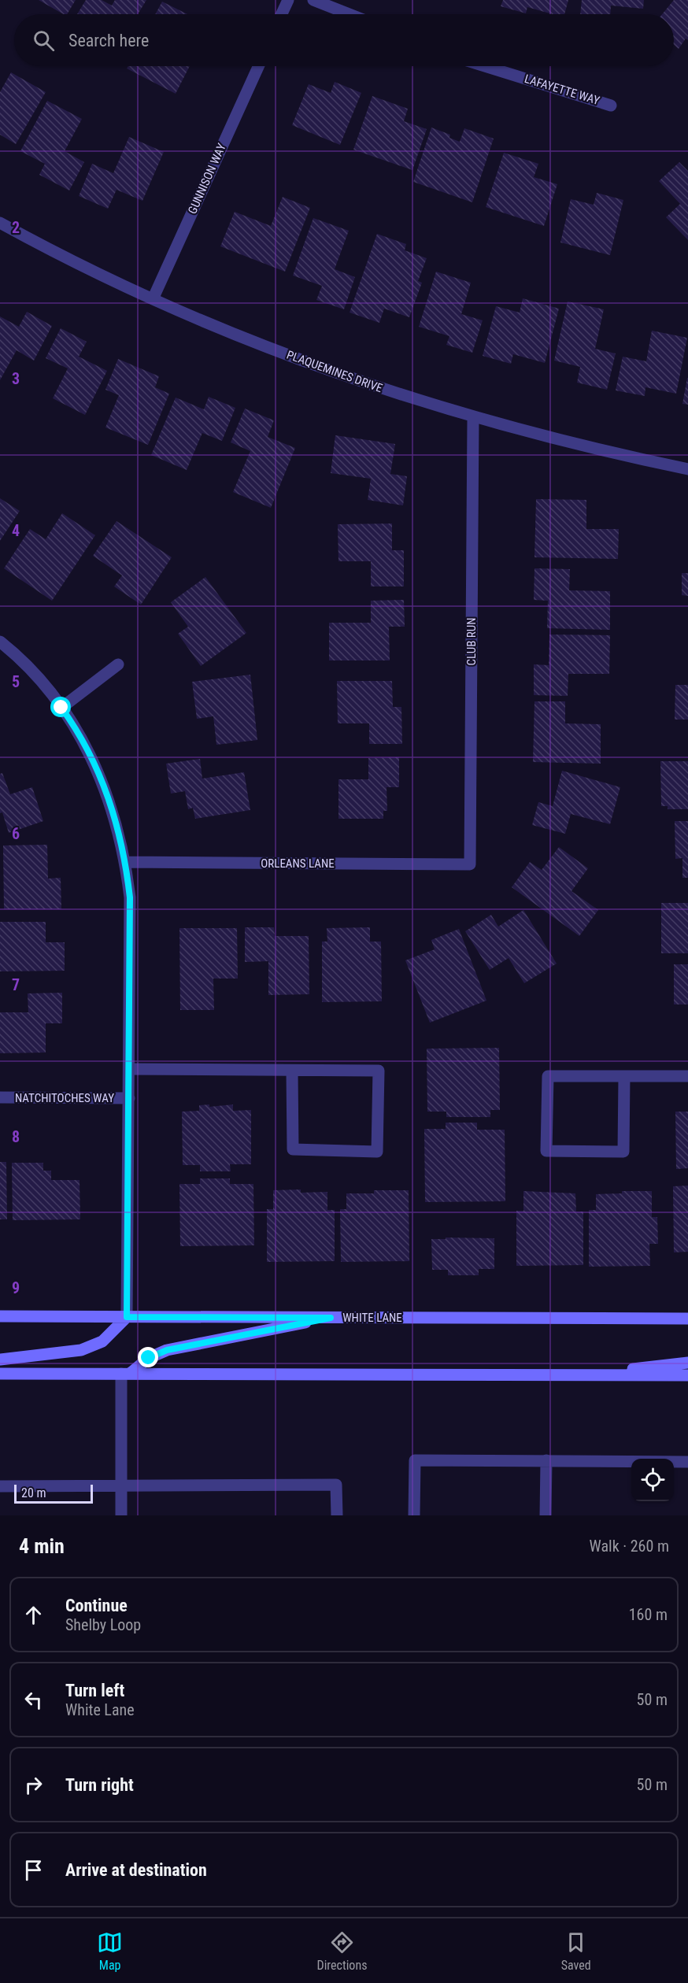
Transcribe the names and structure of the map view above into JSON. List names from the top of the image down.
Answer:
{
  "streets": {
    "main road": ["WHITE LANE"],
    "street": [
      "LAFAYETTE WAY",
      "GUNNISON WAY",
      "PLAQUEMINES DRIVE",
      "CLUB RUN",
      "ORLEANS LANE",
      "NATCHITOCHES WAY"
    ]
  },
  "crossings": [
    ["GUNNISON WAY", "PLAQUEMINES DRIVE"],
    ["PLAQUEMINES DRIVE", "CLUB RUN"],
    ["CLUB RUN", "ORLEANS LANE"]
  ],
  "scale_bar": "20 m",
  "page": {
    "search": "Search here",
    "scale": "20 m",
    "heading": ["4 min", "Walk · 260 m"],
    "list": [
      ["Continue", "Shelby Loop", "160 m"],
      ["Turn left", "White Lane", "50 m"],
      ["Turn right", "50 m"],
      "Arrive at destination"
    ],
    "nav": ["Map", "Directions", "Saved"]
  },
  "grid": {
    "rows": [
      "2",
      "3",
      "4",
      "5",
      "6",
      "7",
      "8",
      "9"
    ]
  }
}
